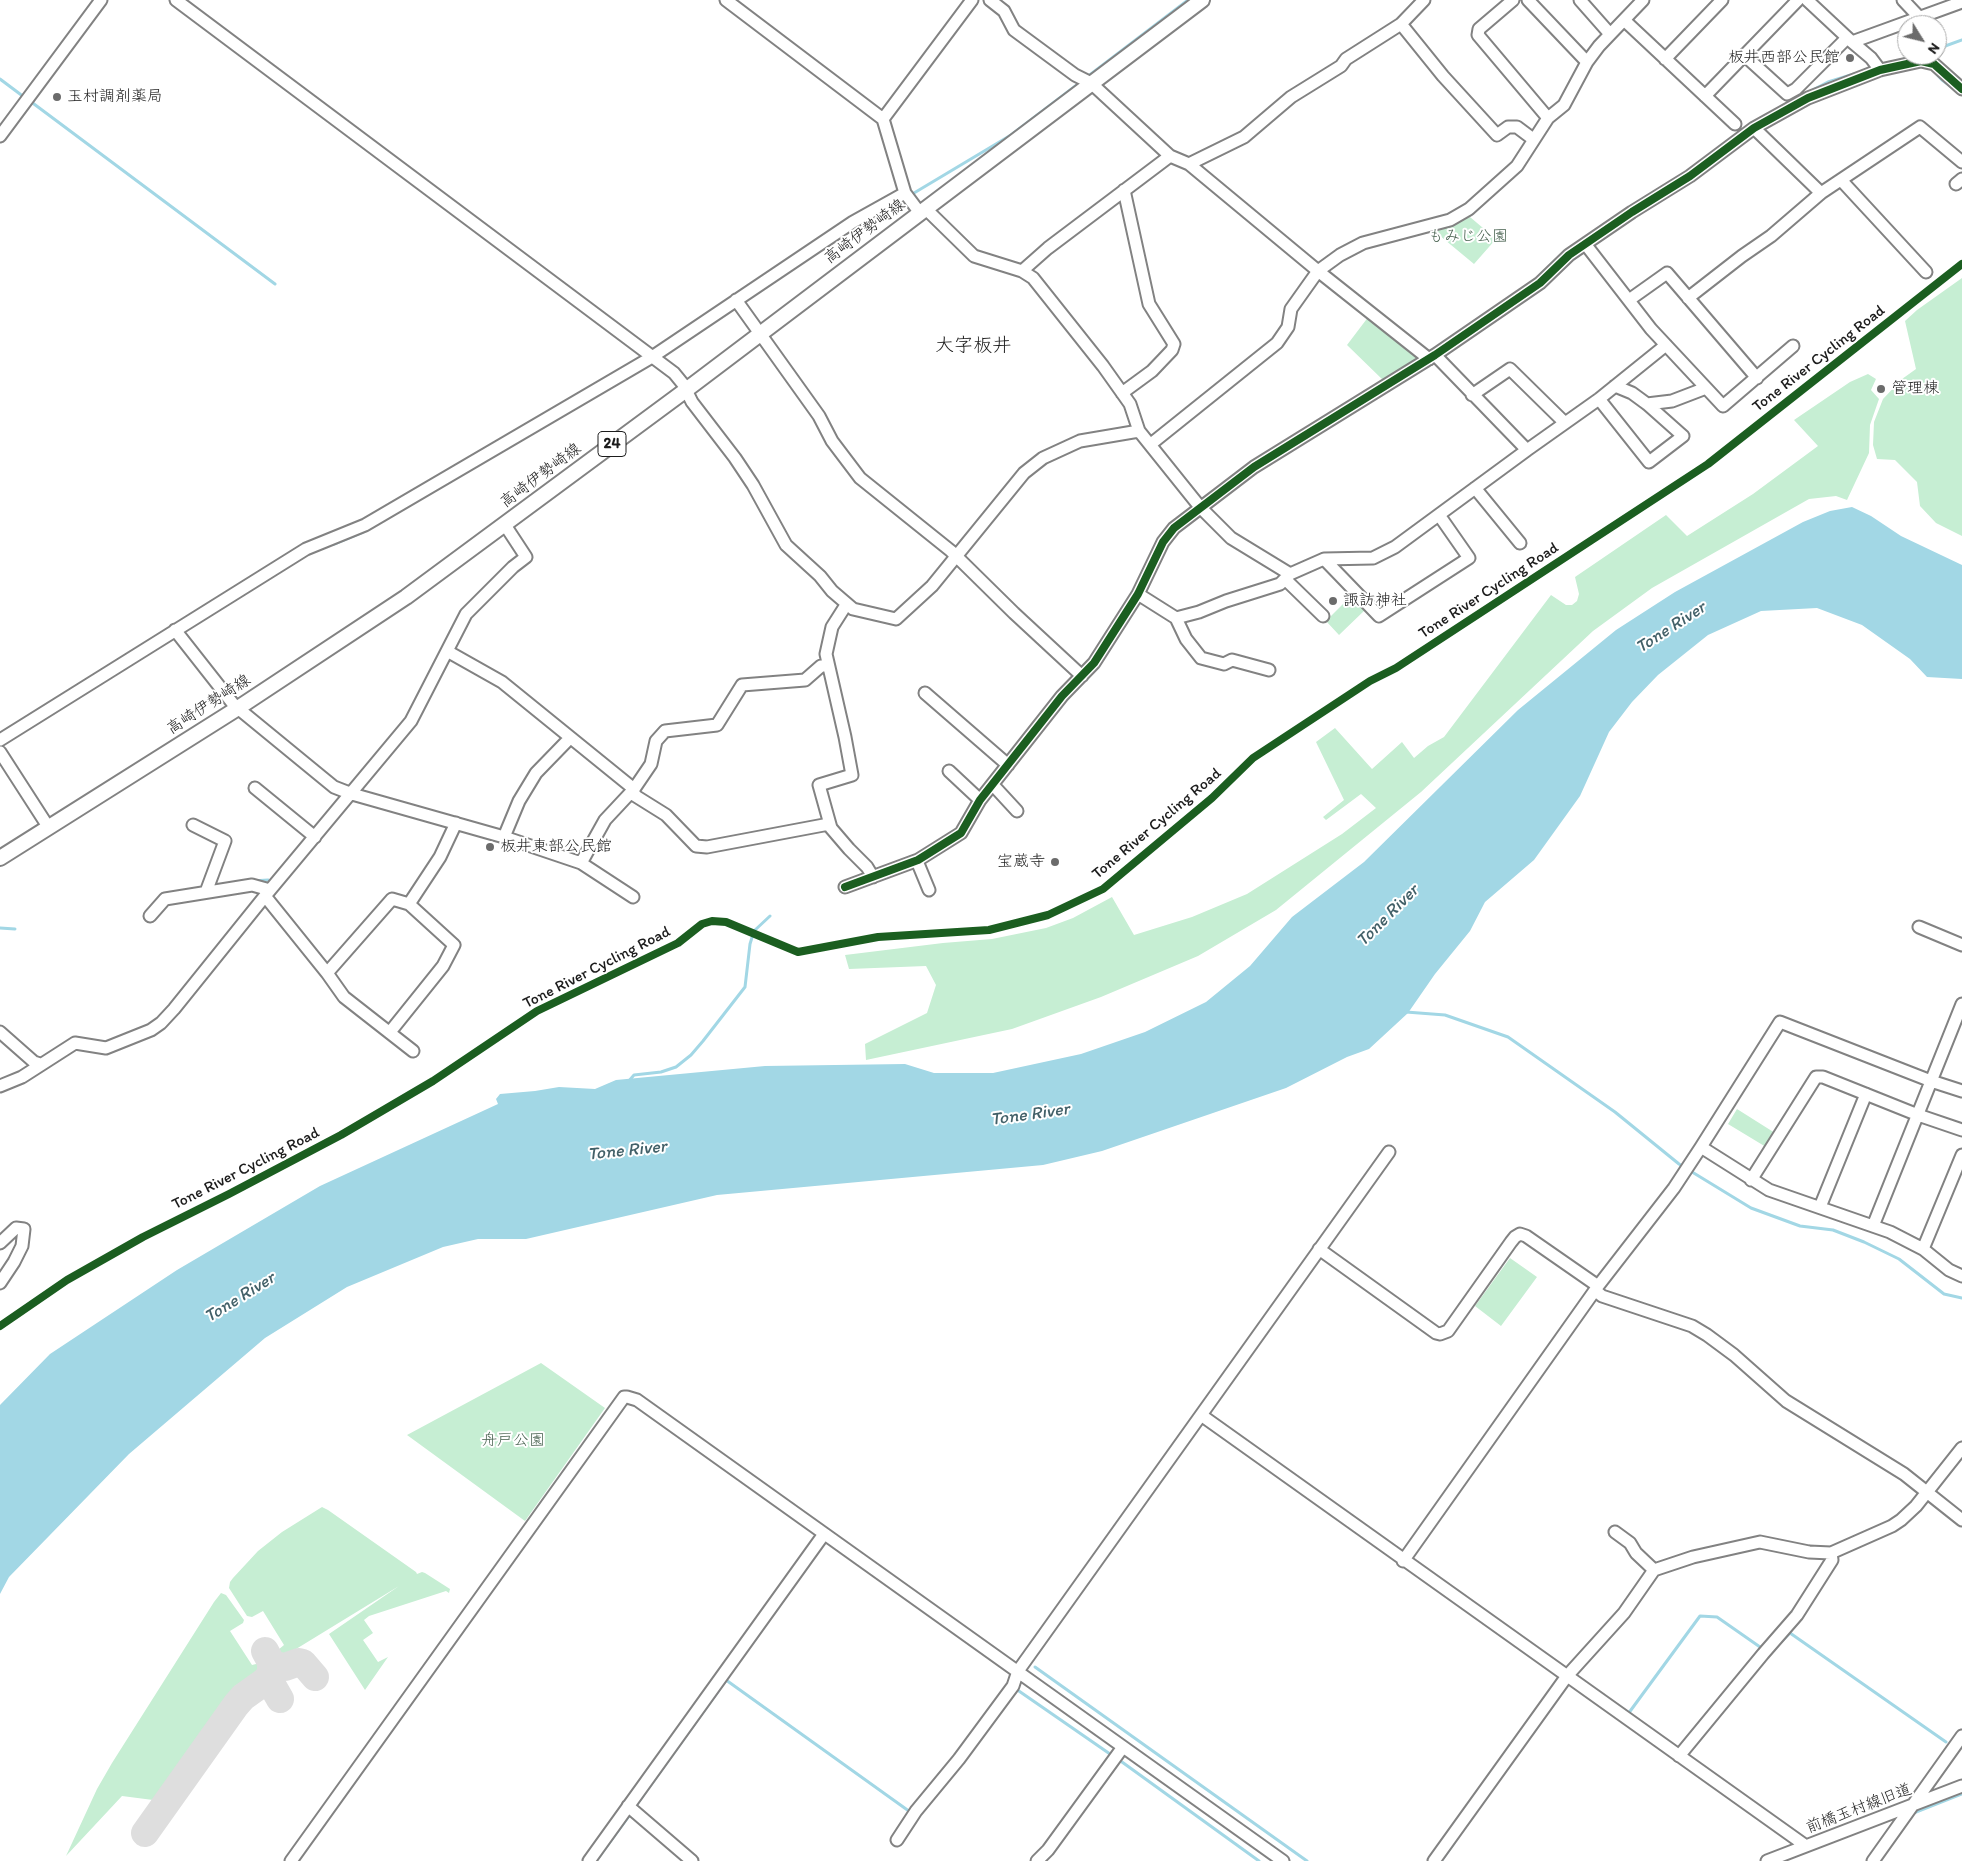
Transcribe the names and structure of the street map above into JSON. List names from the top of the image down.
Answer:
{
  "streets": {
    "main road": ["高崎伊勢崎線", "24"],
    "street": ["前橋玉村線旧道"],
    "cycle path": ["Tone River Cycling Road"]
  },
  "districts": ["大字板井"],
  "water": ["Tone River"],
  "parks": ["もみじ公園", "舟戸公園"],
  "places": [
    "板井西部公民館",
    "玉村調剤薬局",
    "管理棟",
    "諏訪神社",
    "板井東部公民館",
    "宝蔵寺"
  ],
  "north": "bottom right"
}
